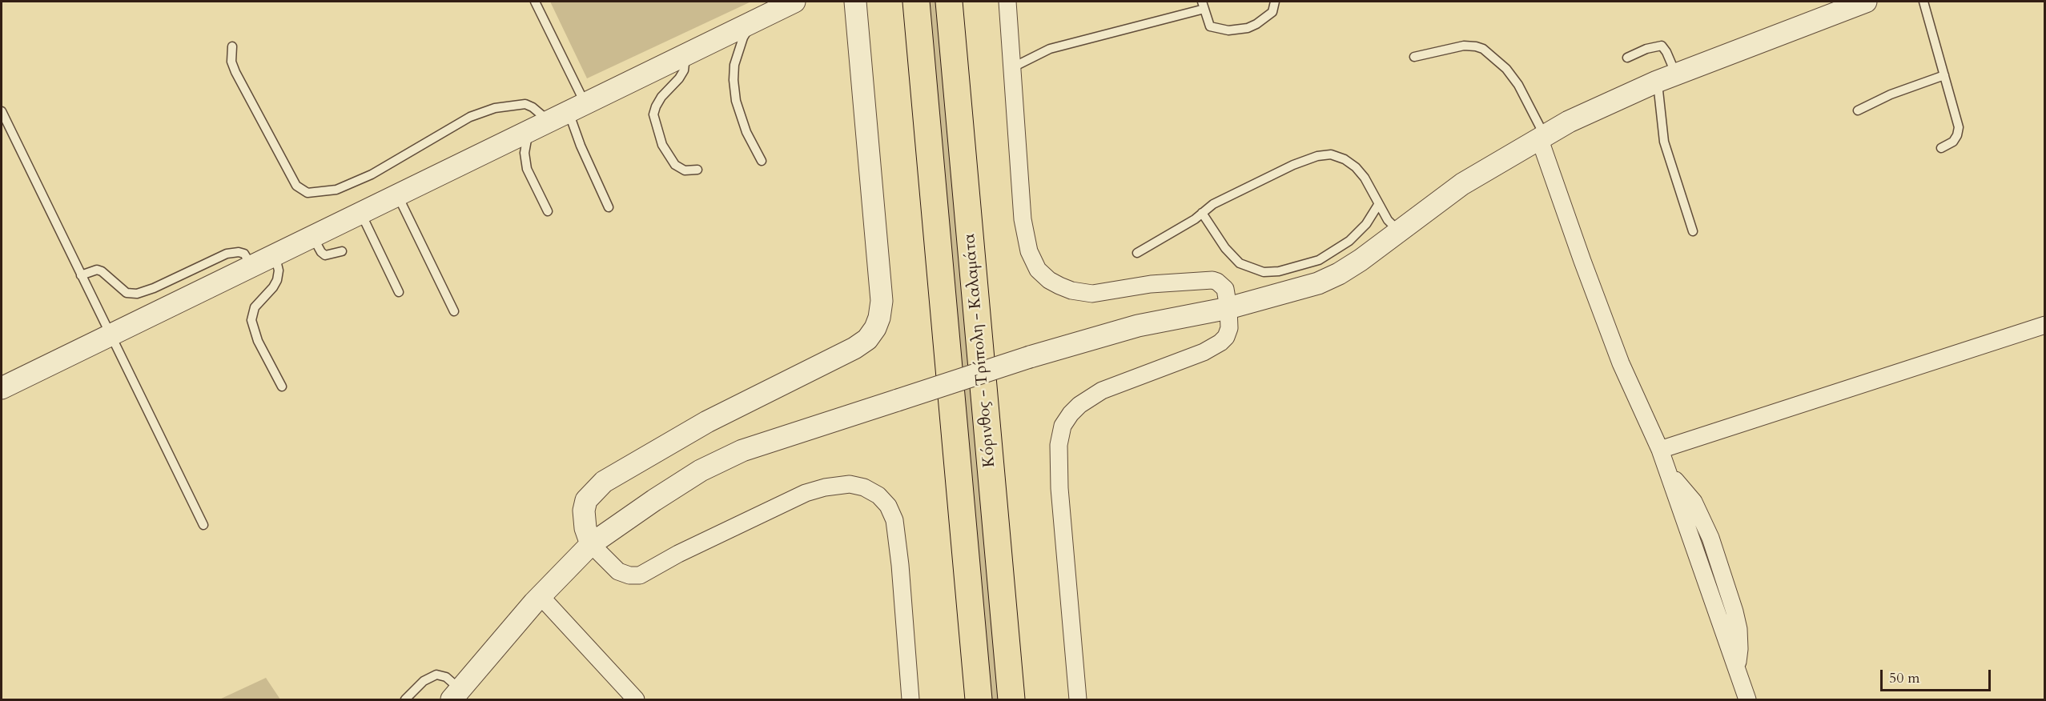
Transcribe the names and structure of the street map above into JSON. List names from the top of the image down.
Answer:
{
  "streets": {
    "highway": ["Κόρινθος - Τρίπολη - Καλαμάτα"]
  },
  "scale_bar": "50 m"
}
